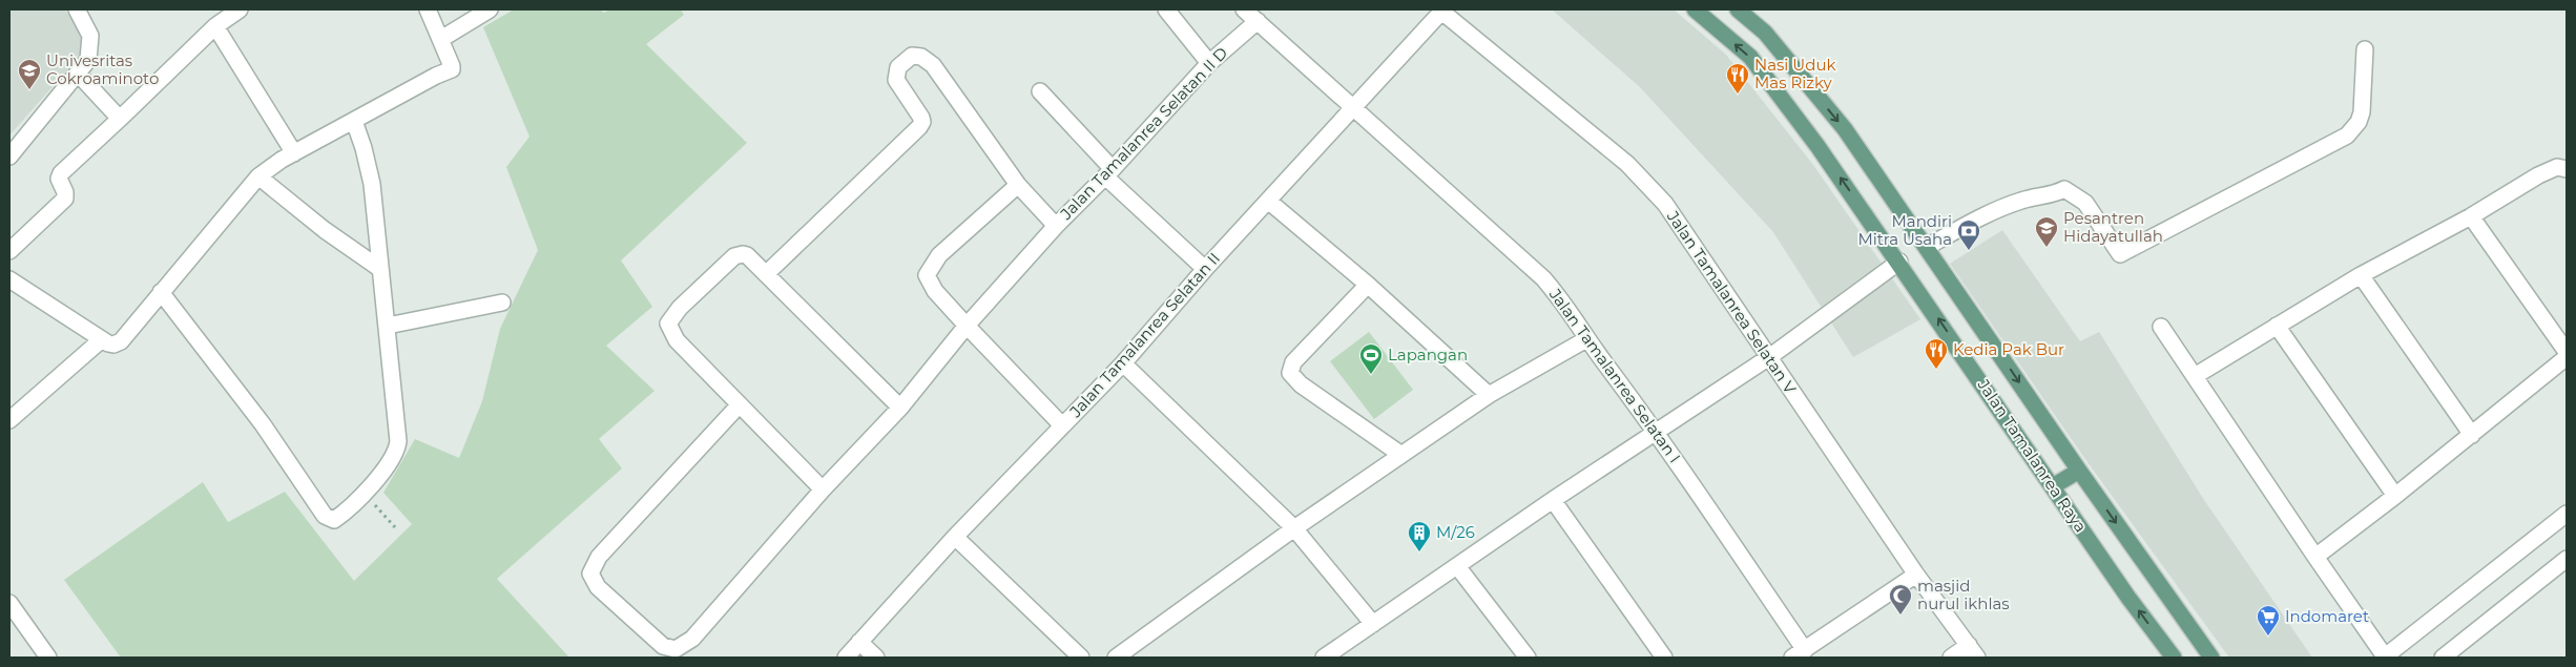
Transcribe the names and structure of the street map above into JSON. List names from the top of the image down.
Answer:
{
  "streets": {
    "main road": ["Jalan Tamalanrea Raya"],
    "street": [
      "Jalan Tamalanrea Selatan II D",
      "Jalan Tamalanrea Selatan V",
      "Jalan Tamalanrea Selatan II",
      "Jalan Tamalanrea Selatan I"
    ]
  },
  "crossings": [
    ["Jalan Tamalanrea Selatan II D", "Jalan Tamalanrea Selatan I"],
    ["Jalan Tamalanrea Selatan V", "Jalan Tamalanrea Selatan II"],
    ["Jalan Tamalanrea Selatan II", "Jalan Tamalanrea Selatan I"]
  ],
  "places": {
    "school or university": ["Univesritas Cokroaminoto", "Pesantren Hidayatullah"],
    "restaurant": ["Nasi Uduk Mas Rizky", "Kedia Pak Bur"],
    "bank": ["Mandiri Mitra Usaha"],
    "sports": ["Lapangan"],
    "building": ["M/26"],
    "mosque": ["masjid nurul ikhlas"],
    "supermarket": ["Indomaret"]
  }
}
